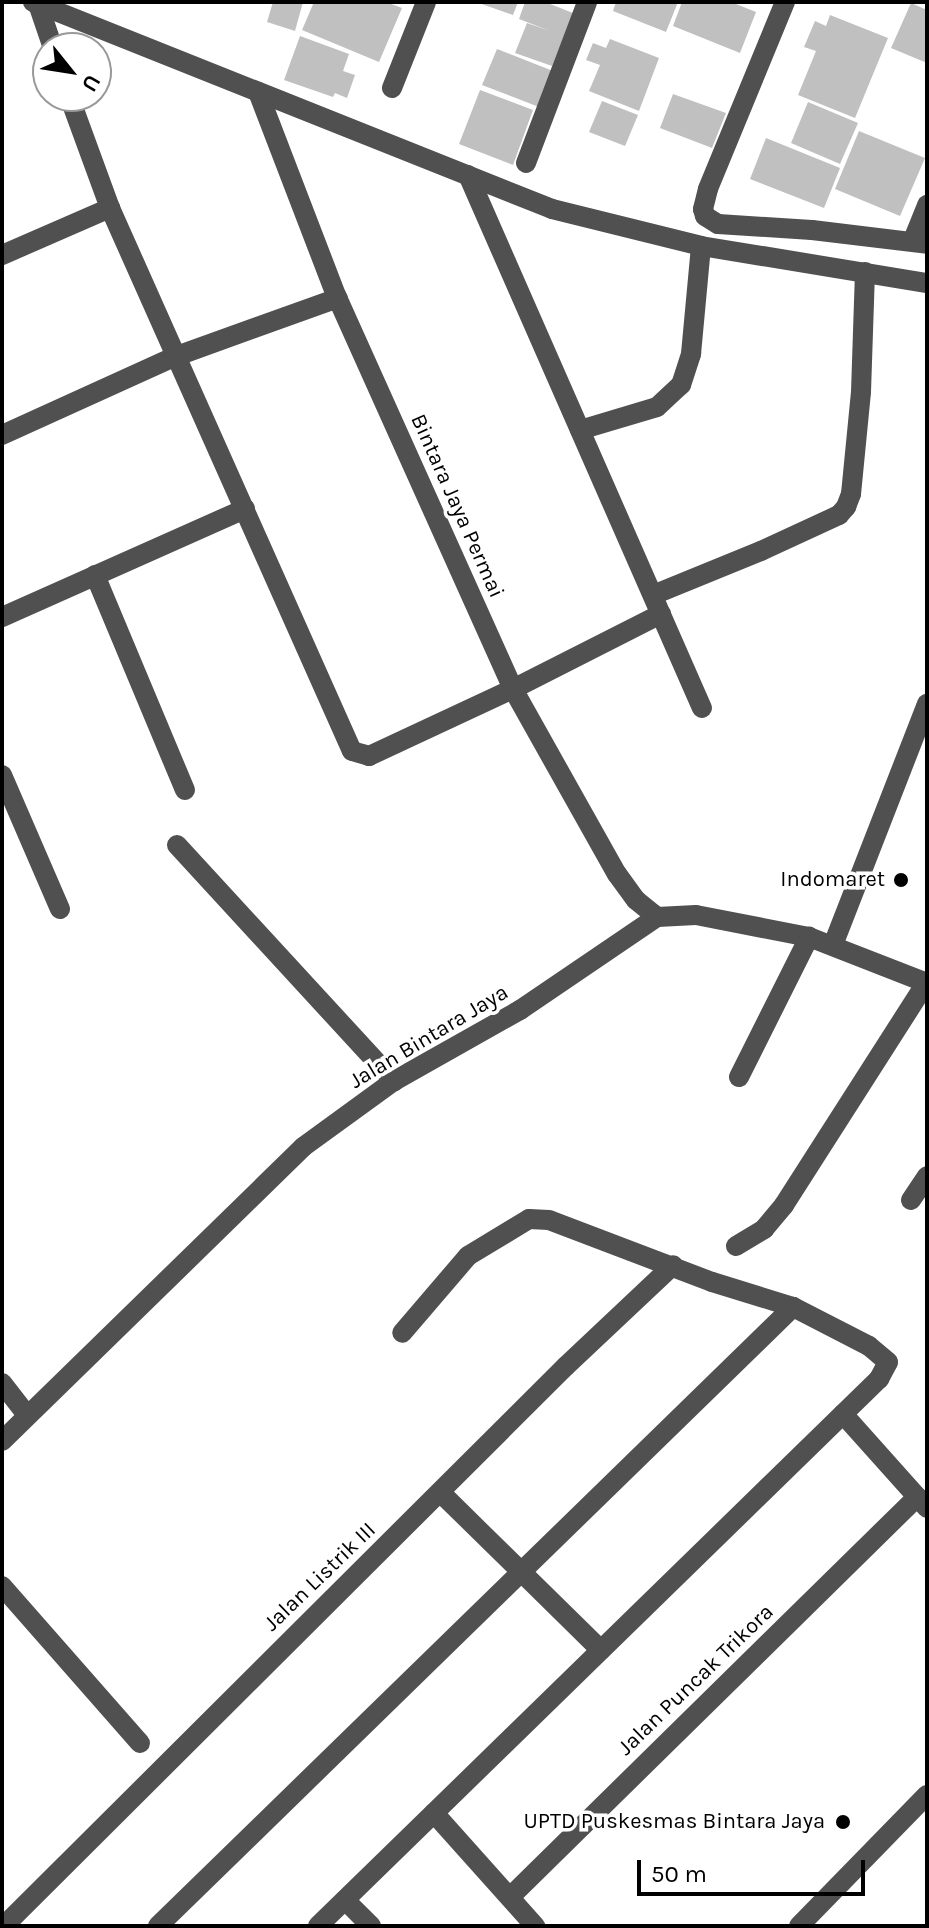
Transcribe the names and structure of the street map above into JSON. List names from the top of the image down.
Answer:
{
  "streets": {
    "street": [
      "Bintara Jaya Permai",
      "Jalan Bintara Jaya",
      "Jalan Listrik III",
      "Jalan Puncak Trikora"
    ]
  },
  "crossings": [
    ["Bintara Jaya Permai", "Jalan Bintara Jaya"]
  ],
  "places": ["Indomaret", "UPTD Puskesmas Bintara Jaya"],
  "scale_bar": "50 m",
  "north": "bottom right"
}
